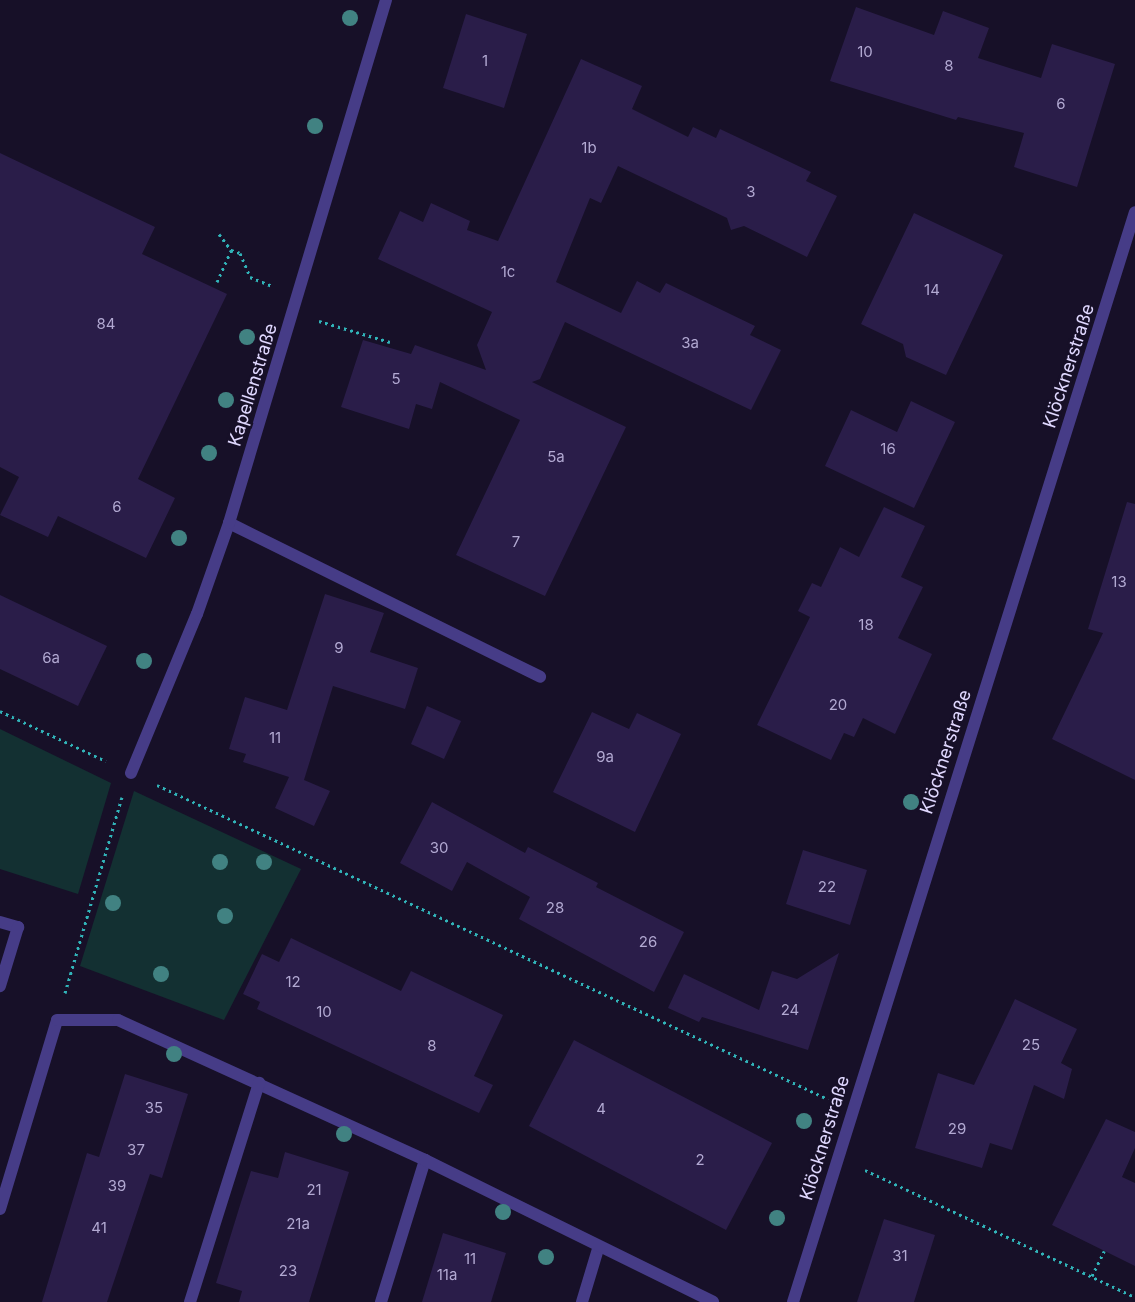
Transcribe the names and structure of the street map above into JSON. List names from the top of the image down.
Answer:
{
  "streets": {
    "street": ["Klöcknerstraße", "Kapellenstraße"]
  },
  "house_numbers": [
    "10",
    "1",
    "8",
    "6",
    "1b",
    "3",
    "1c",
    "14",
    "84",
    "3a",
    "5",
    "16",
    "5a",
    "6",
    "7",
    "13",
    "18",
    "9",
    "6a",
    "20",
    "11",
    "9a",
    "30",
    "22",
    "28",
    "26",
    "12",
    "24",
    "10",
    "25",
    "8",
    "35",
    "4",
    "29",
    "37",
    "2",
    "39",
    "21",
    "21a",
    "41",
    "31",
    "11",
    "23",
    "11a"
  ]
}
